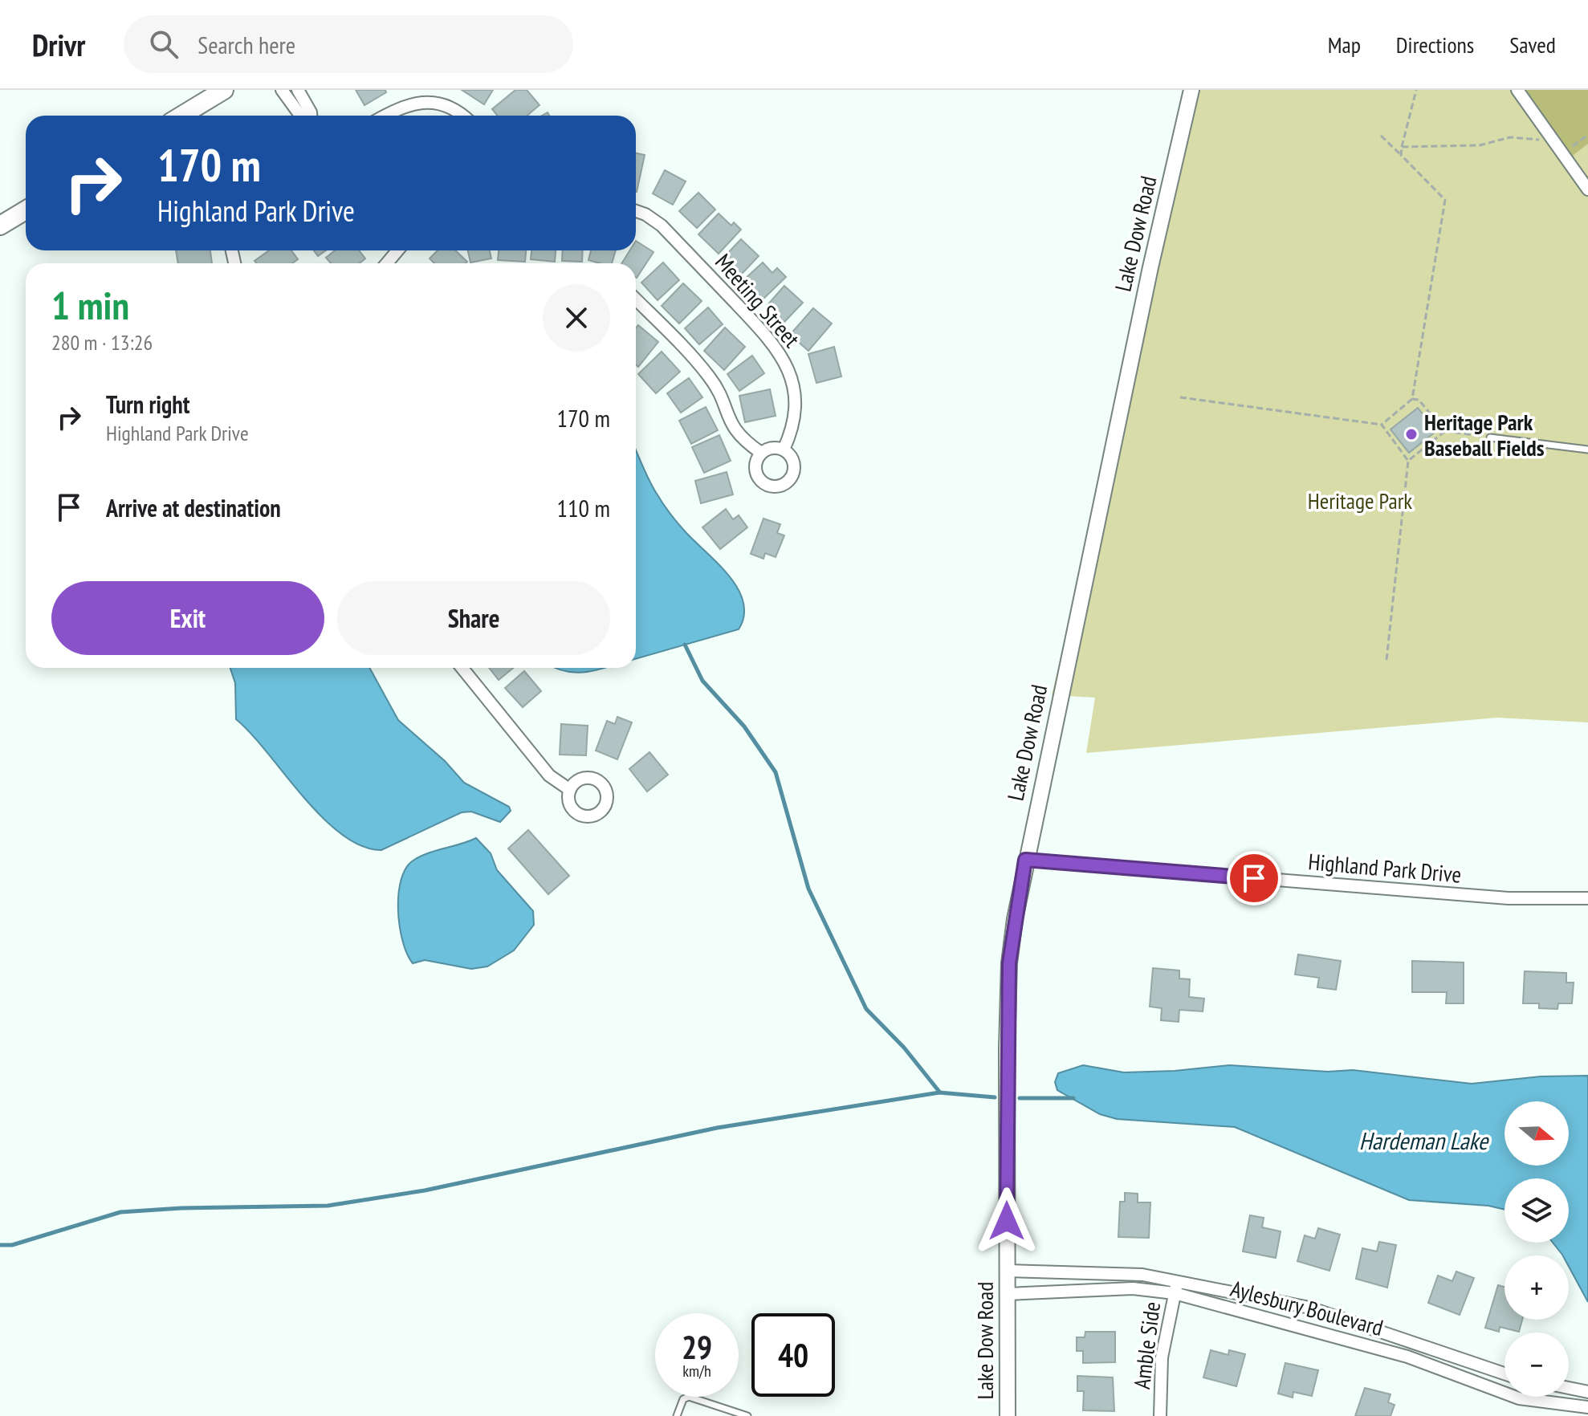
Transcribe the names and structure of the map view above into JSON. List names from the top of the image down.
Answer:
{
  "streets": {
    "street": [
      "Lake Dow Road",
      "Meeting Street",
      "Highland Park Drive",
      "Aylesbury Boulevard",
      "Amble Side"
    ]
  },
  "crossings": [
    ["Lake Dow Road", "Highland Park Drive"],
    ["Lake Dow Road", "Aylesbury Boulevard"],
    ["Aylesbury Boulevard", "Amble Side"]
  ],
  "water": ["Hardeman Lake"],
  "parks": ["Heritage Park"],
  "places": ["Heritage Park Baseball Fields"],
  "north": "right",
  "page": {
    "header": "Drivr",
    "search": "Search here",
    "nav": ["Map", "Directions", "Saved"],
    "turn": ["170 m", "Highland Park Drive"],
    "heading": ["1 min", "280 m · 13:26"],
    "list": [
      {
        "name": "Turn right",
        "note": "Highland Park Drive",
        "value": "170 m"
      },
      {
        "name": "Arrive at destination",
        "value": "110 m"
      }
    ],
    "buttons": ["Exit", "Share"],
    "map_buttons": ["+", "−"],
    "speed": "29 km/h",
    "limit": "40"
  }
}
